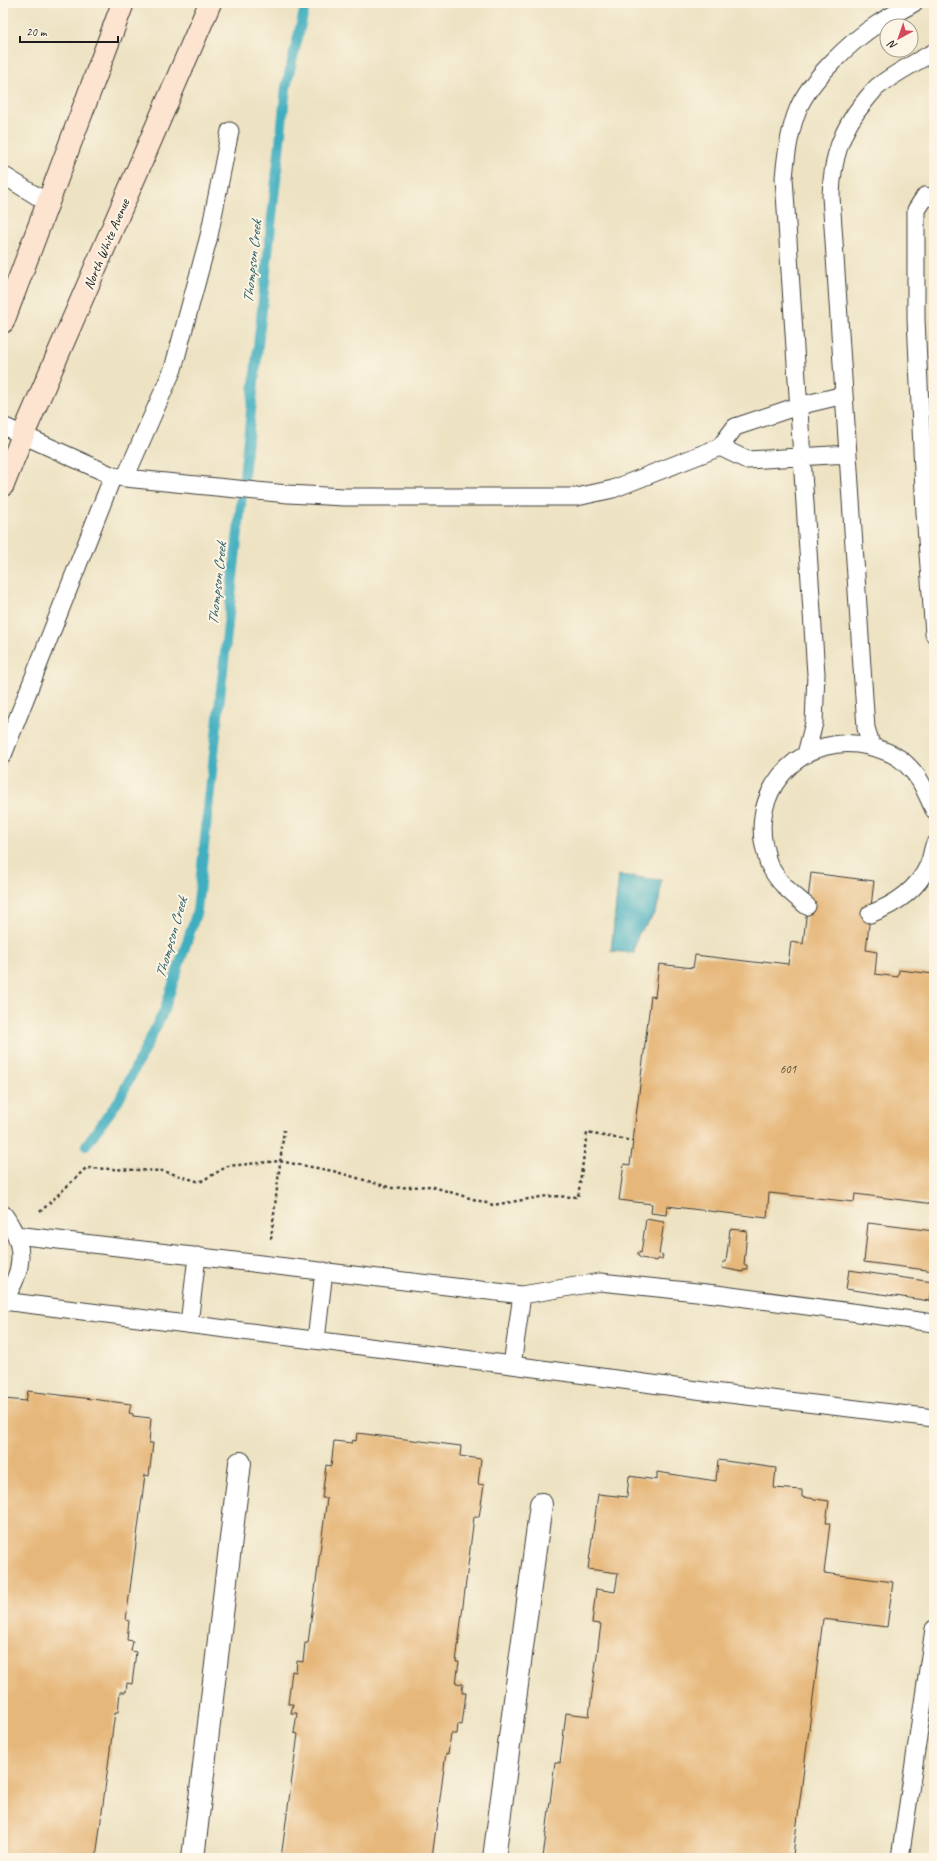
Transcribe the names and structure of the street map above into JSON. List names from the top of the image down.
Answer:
{
  "streets": {
    "main road": ["North White Avenue"]
  },
  "water": ["Thompson Creek"],
  "house_numbers": ["601"],
  "scale_bar": "20 m",
  "north": "bottom left"
}
